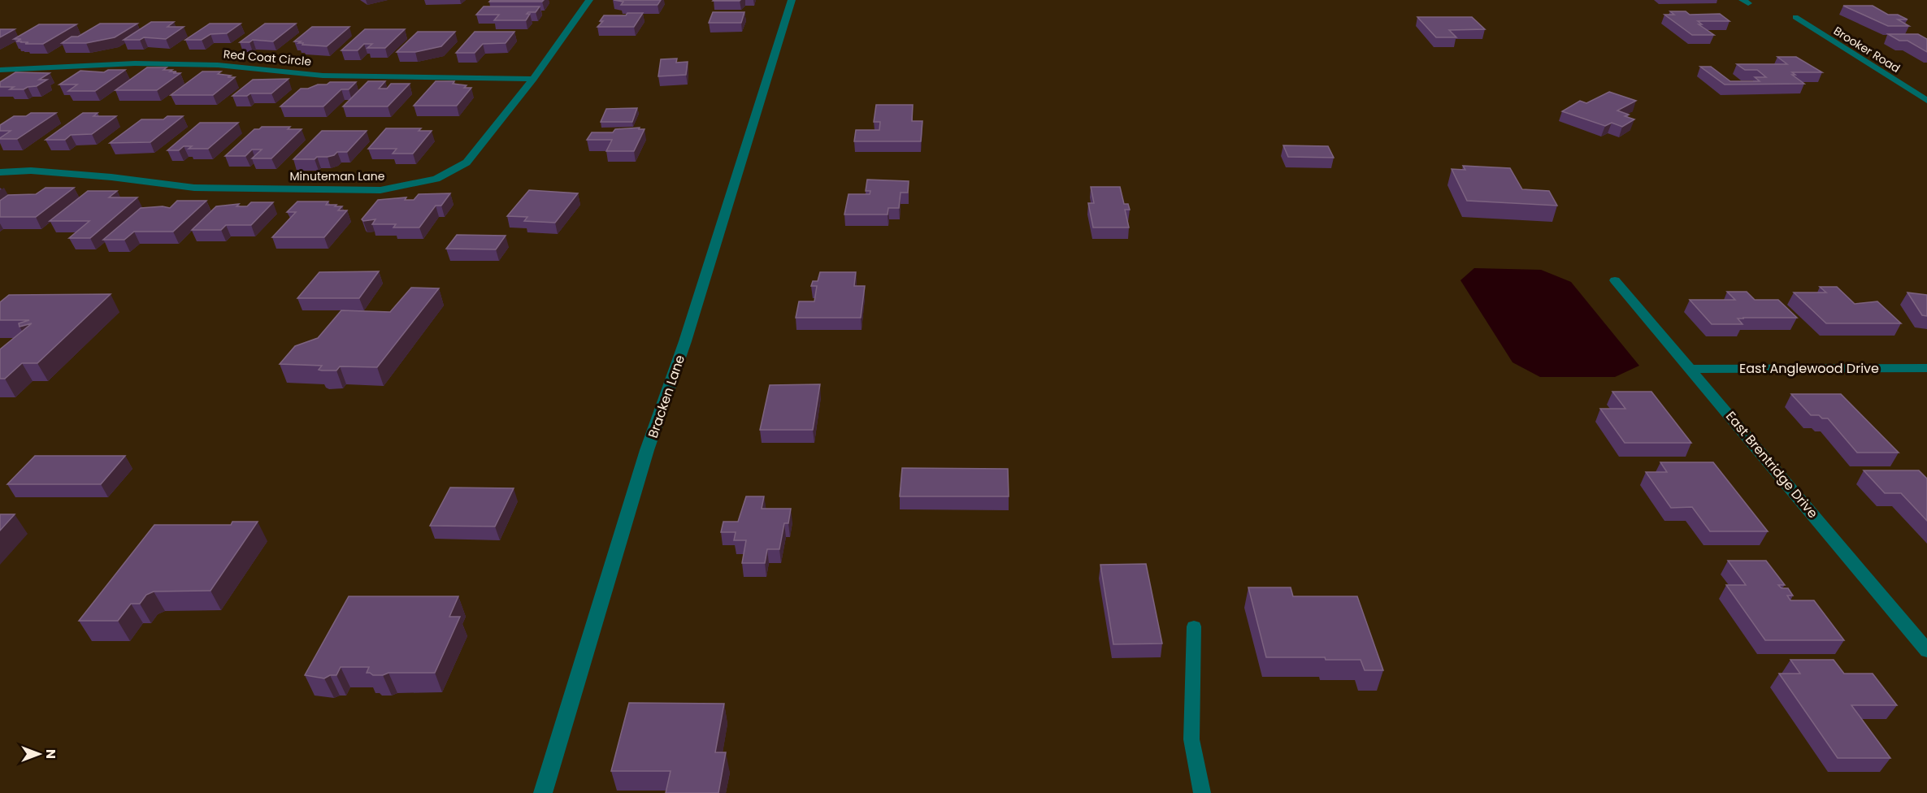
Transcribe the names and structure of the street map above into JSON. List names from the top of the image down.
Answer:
{
  "streets": {
    "street": [
      "Brooker Road",
      "Red Coat Circle",
      "Minuteman Lane",
      "East Anglewood Drive",
      "Bracken Lane",
      "East Brentridge Drive"
    ]
  },
  "crossings": [
    ["Red Coat Circle", "Minuteman Lane"],
    ["East Anglewood Drive", "East Brentridge Drive"]
  ],
  "north": "right"
}
